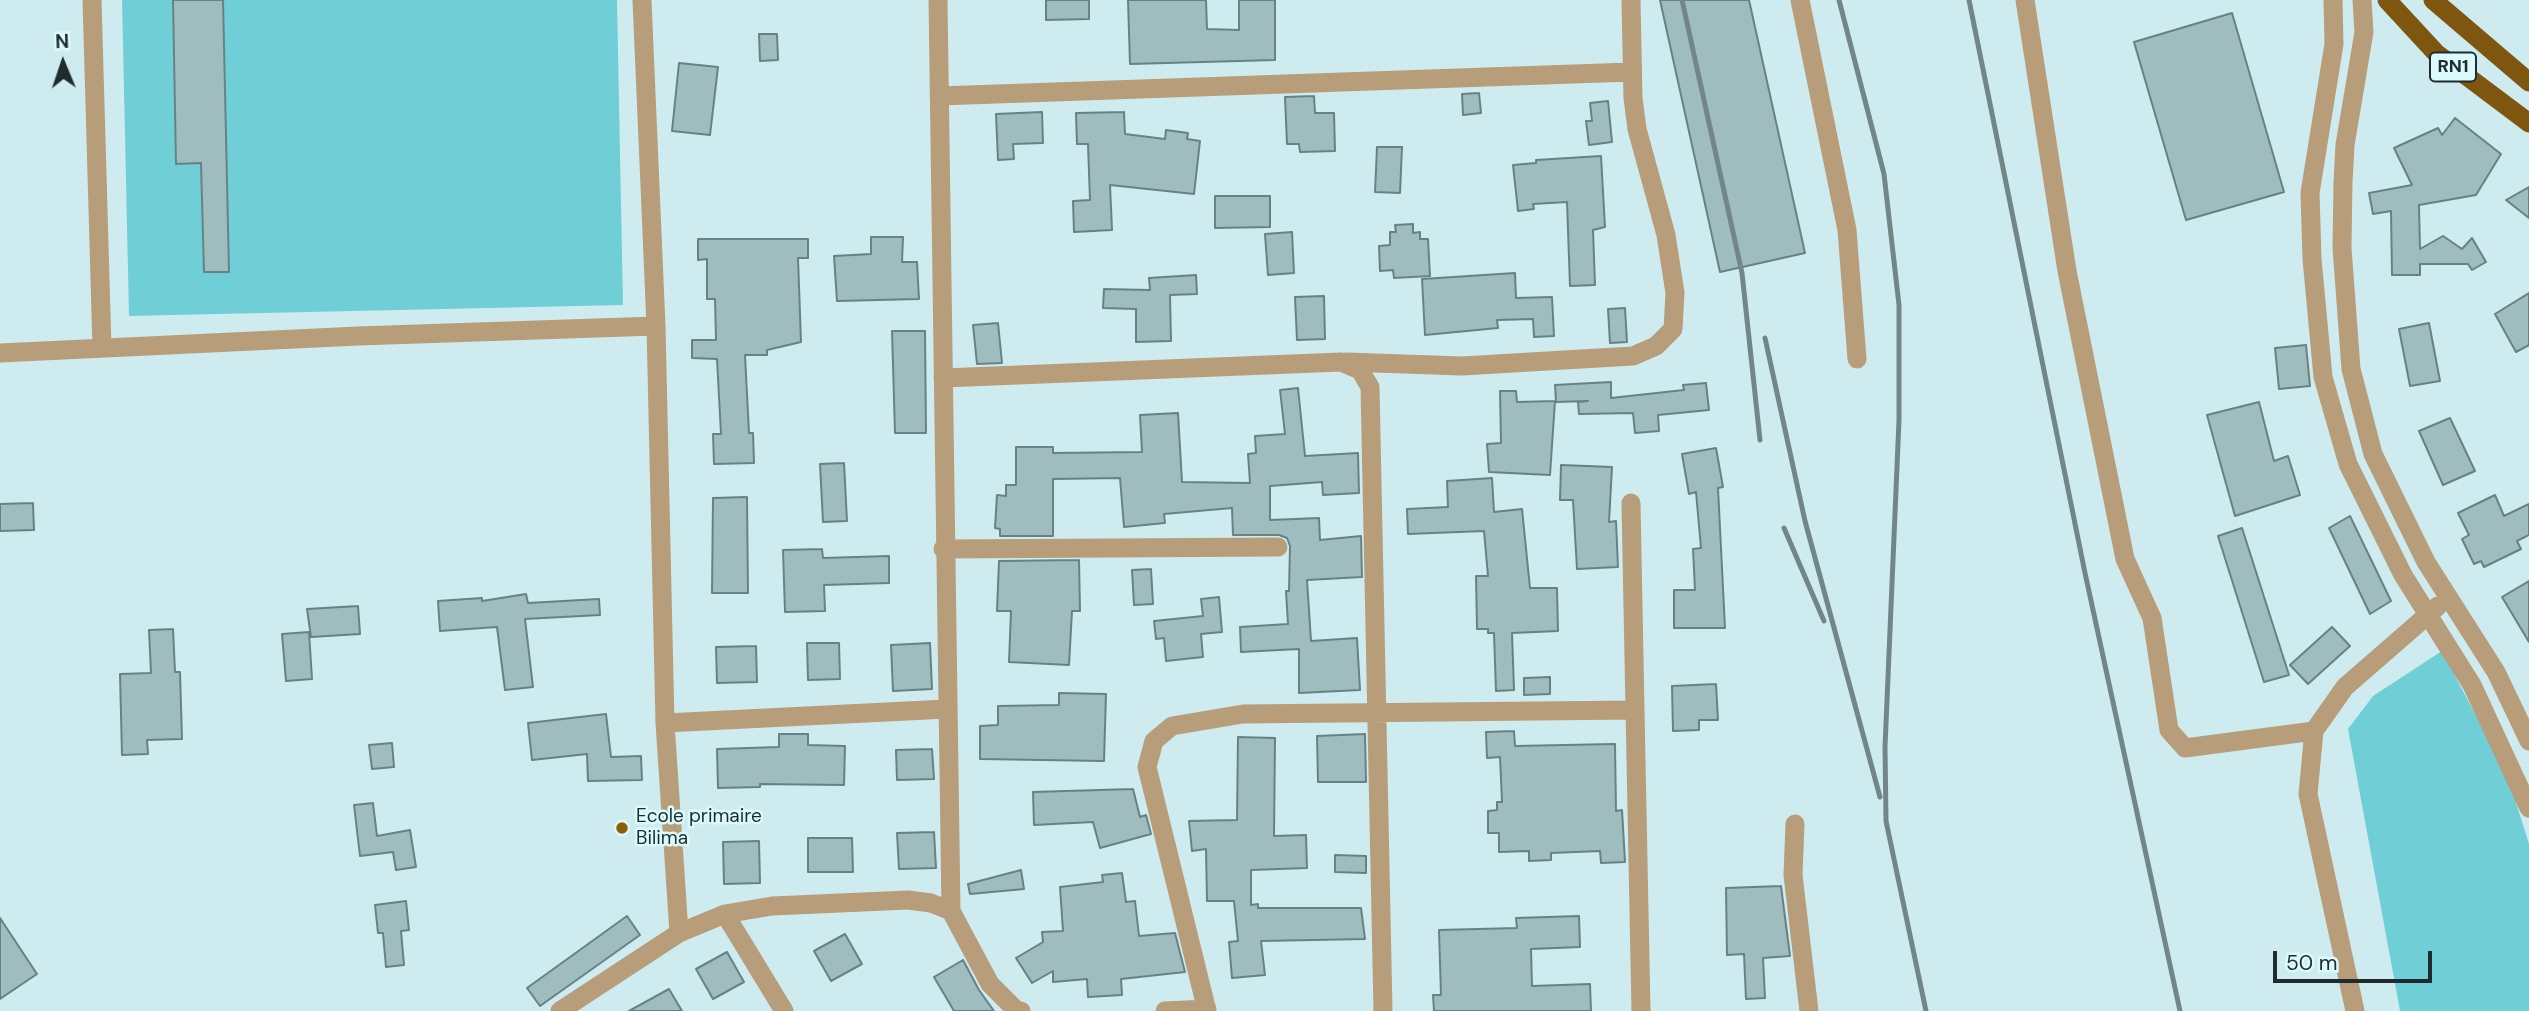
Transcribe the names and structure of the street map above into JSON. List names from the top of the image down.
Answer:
{
  "streets": {
    "highway": ["RN1"]
  },
  "places": ["Ecole primaire Bilima"],
  "scale_bar": "50 m",
  "north": "top"
}
